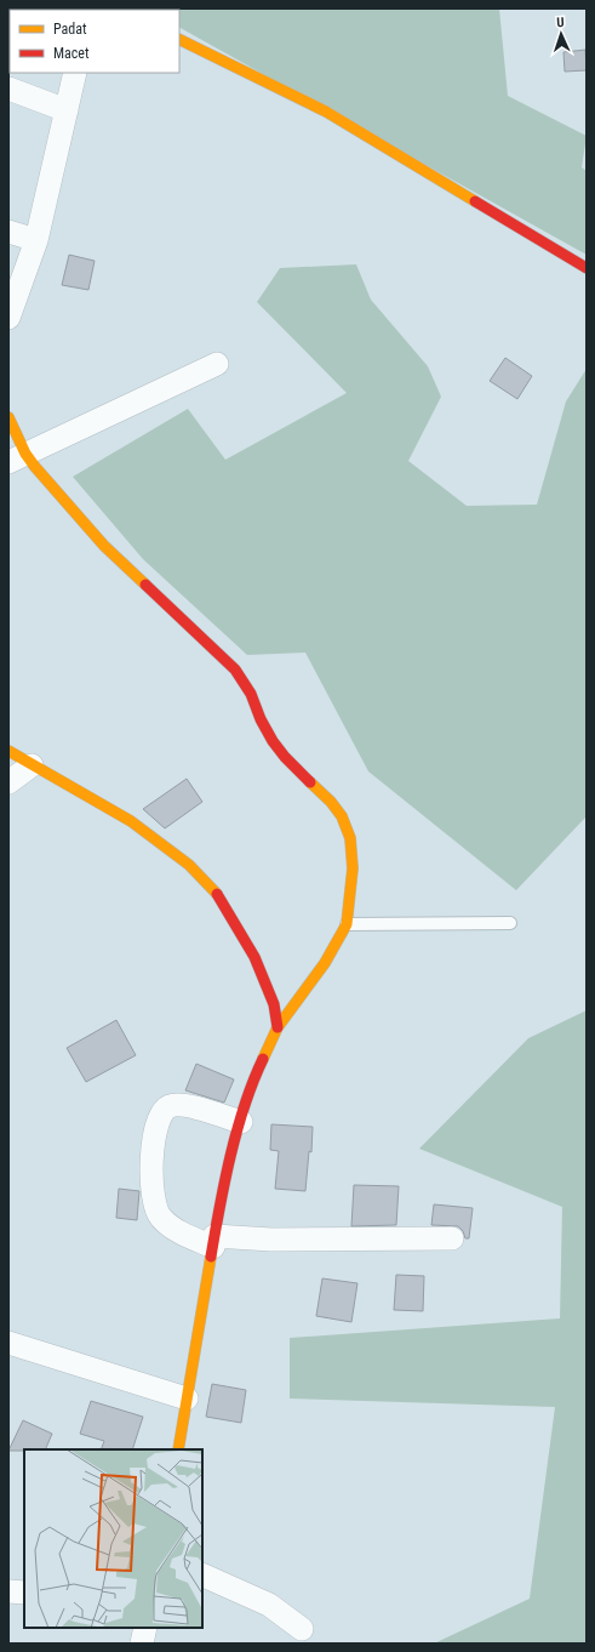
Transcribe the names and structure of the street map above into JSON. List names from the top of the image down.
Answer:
{
  "legend": ["Padat", "Macet"],
  "north": "top"
}
